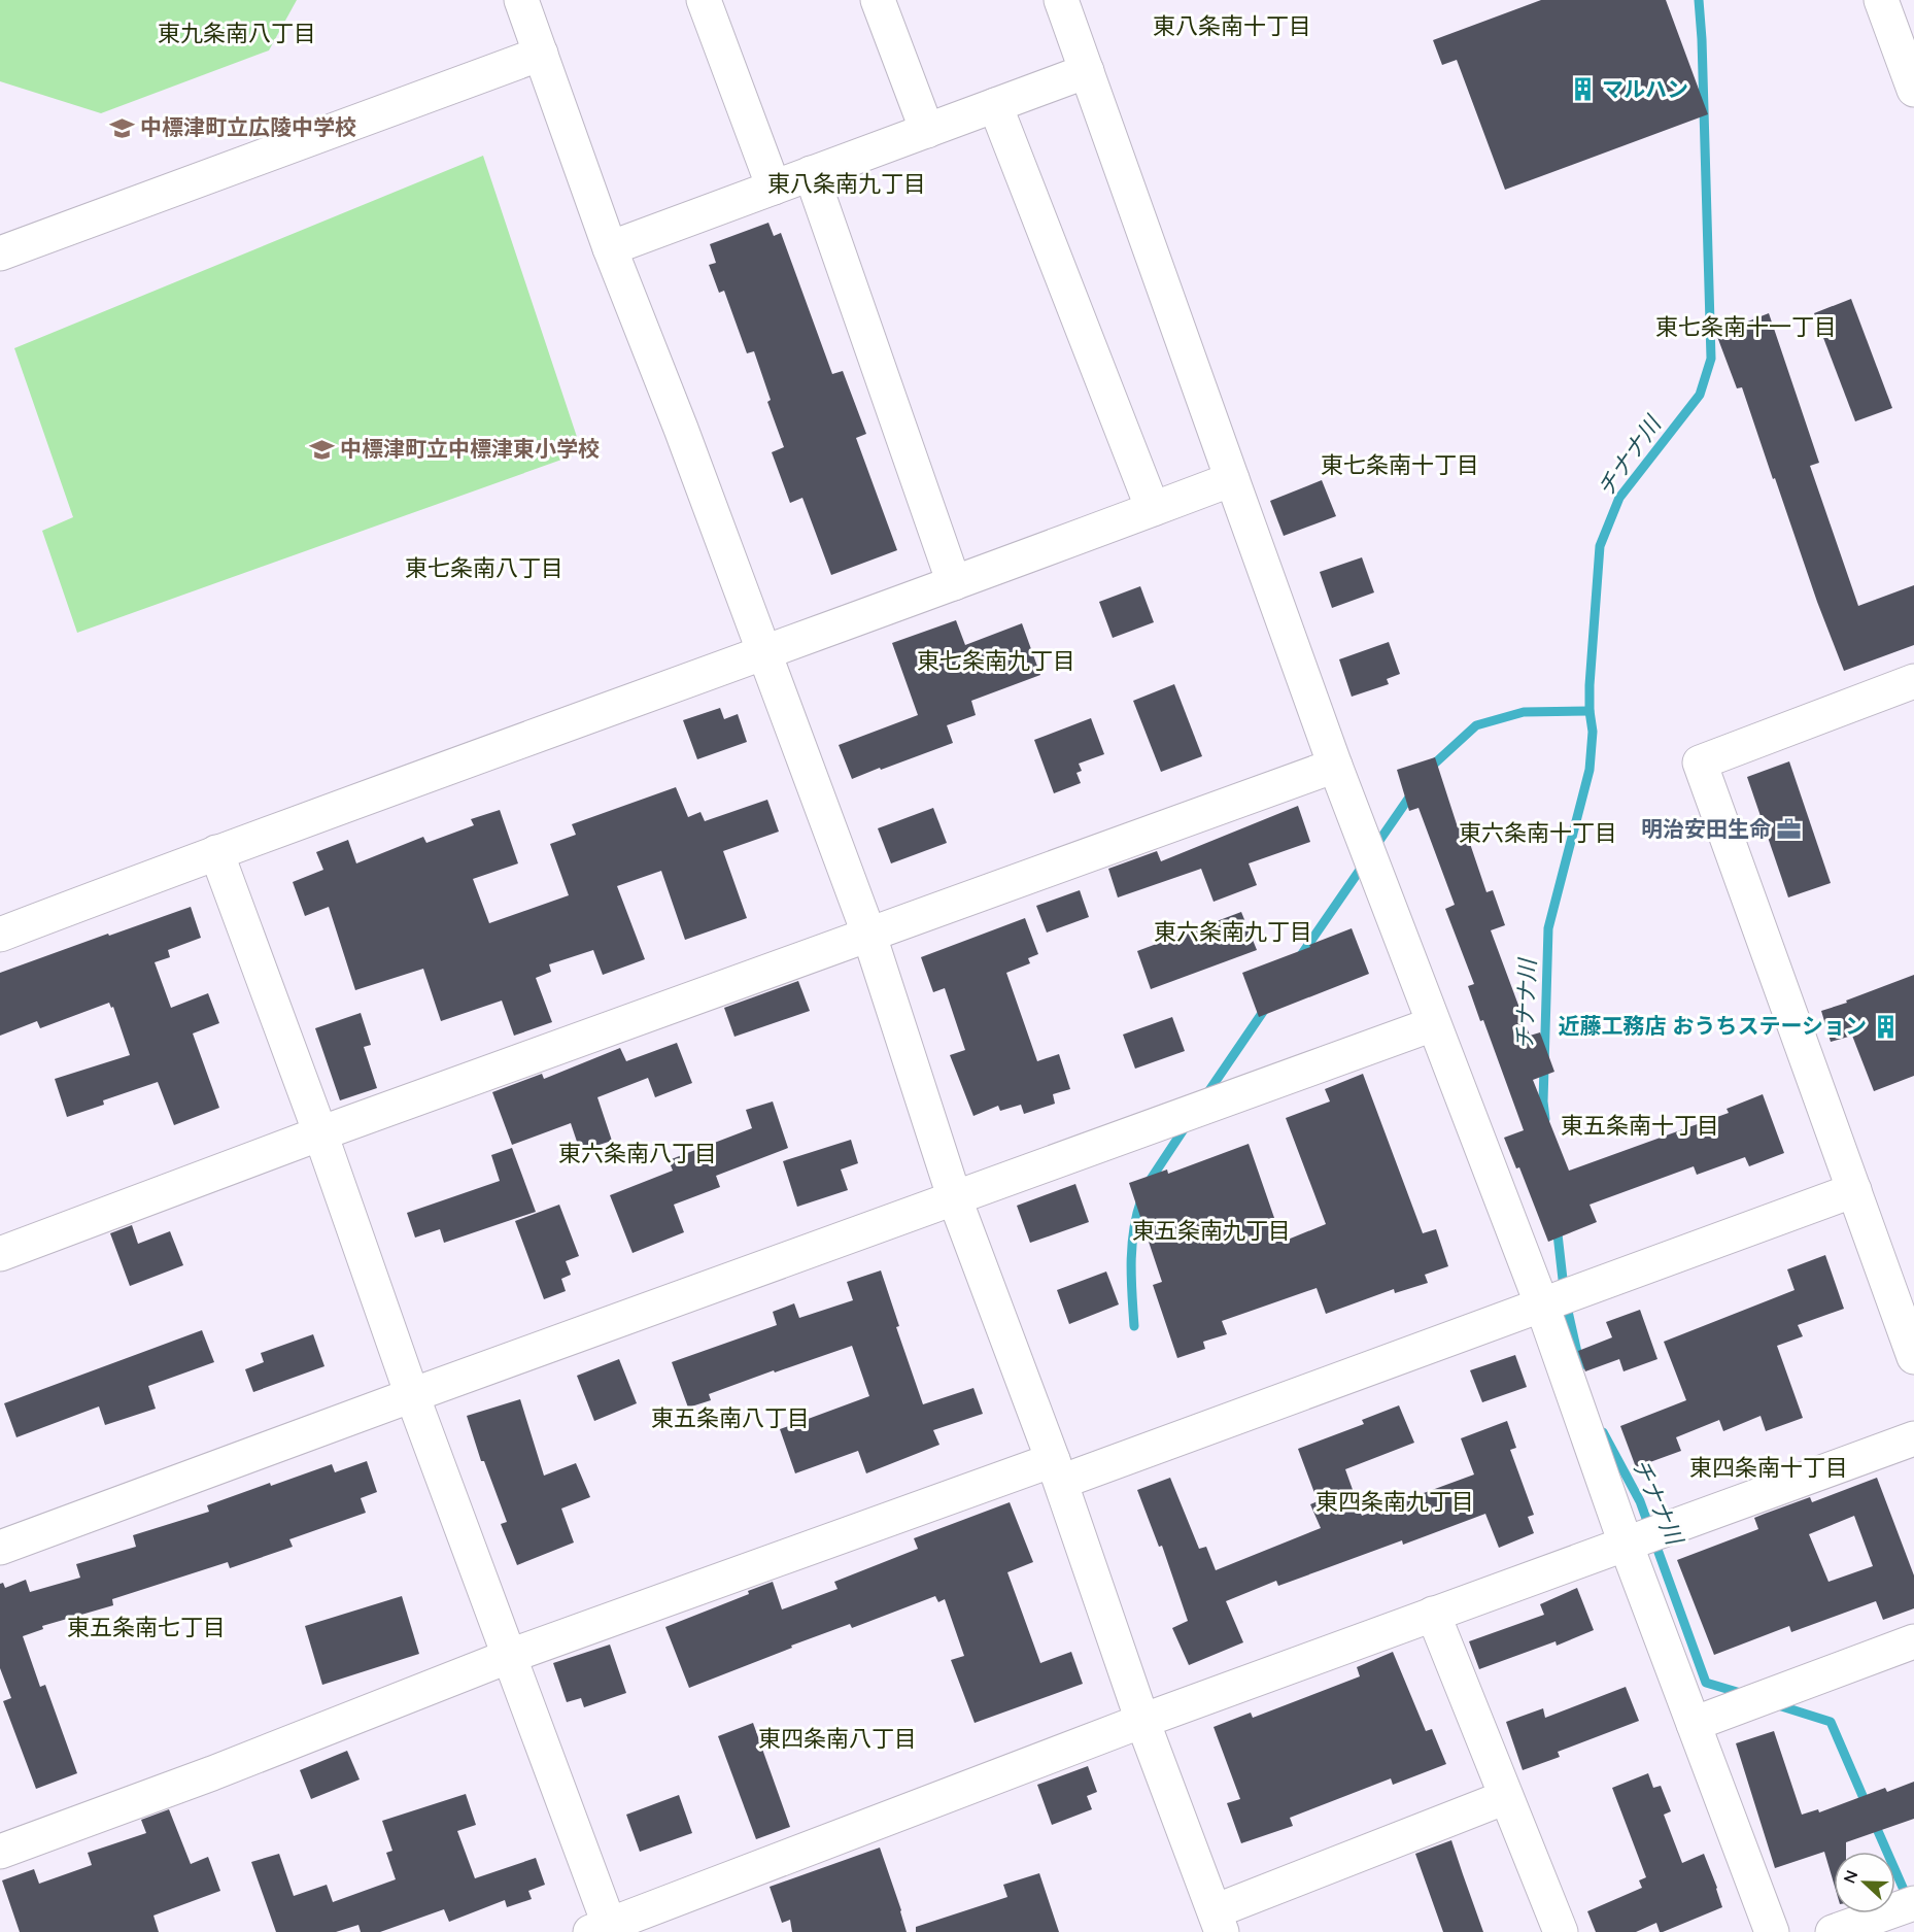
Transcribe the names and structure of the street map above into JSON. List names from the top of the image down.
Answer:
{
  "districts": [
    "東八条南十丁目",
    "東九条南八丁目",
    "東八条南九丁目",
    "東七条南十一丁目",
    "東七条南十丁目",
    "東七条南八丁目",
    "東七条南九丁目",
    "東六条南十丁目",
    "東六条南九丁目",
    "東五条南十丁目",
    "東六条南八丁目",
    "東五条南九丁目",
    "東五条南八丁目",
    "東四条南十丁目",
    "東四条南九丁目",
    "東五条南七丁目",
    "東四条南八丁目"
  ],
  "water": ["チナナ川"],
  "places": {
    "building": ["マルハン", "近藤工務店 おうちステーション"],
    "school or university": ["中標津町立広陵中学校", "中標津町立中標津東小学校"],
    "office": ["明治安田生命"]
  },
  "north": "left"
}
